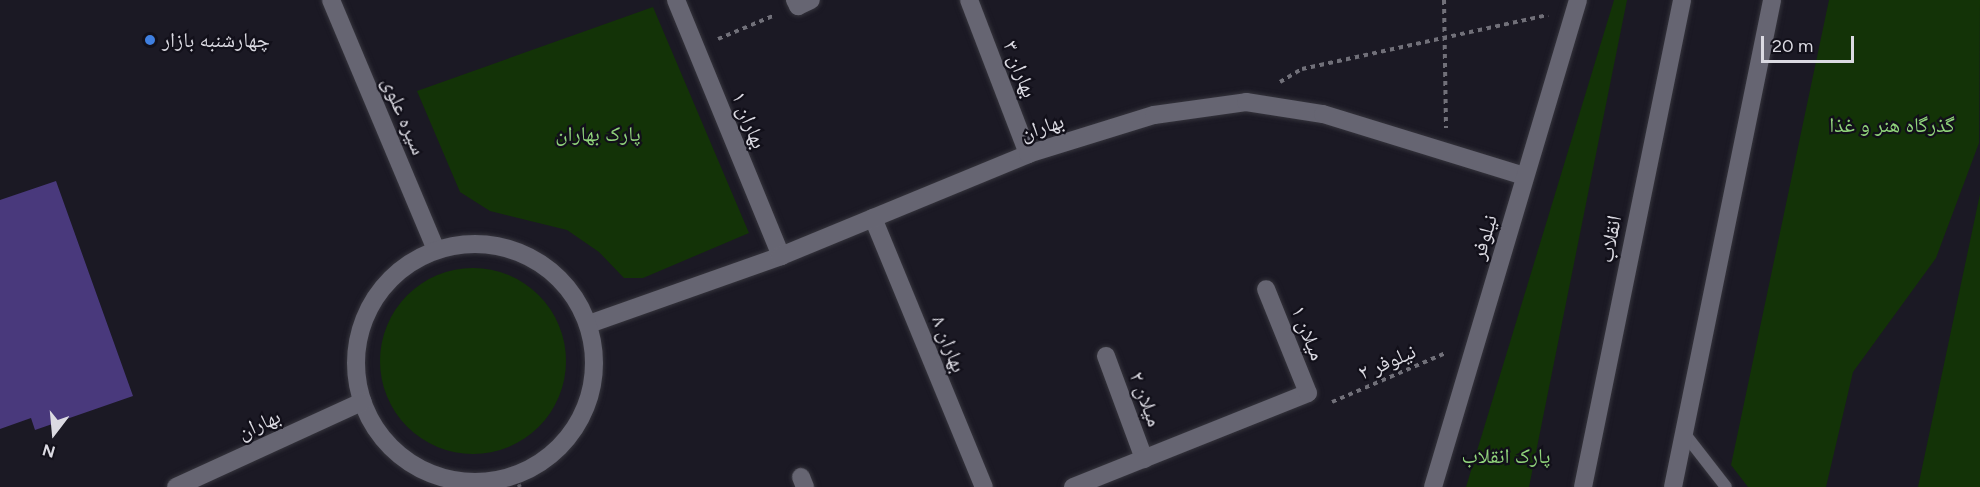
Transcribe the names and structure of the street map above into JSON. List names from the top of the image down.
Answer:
{
  "streets": {
    "street": [
      "بهاران ۳",
      "سیره علوی",
      "بهاران ۱",
      "بهاران",
      "نیلوفر",
      "انقلاب",
      "میلان ۱",
      "بهاران ۸",
      "میلان ۲"
    ],
    "path": ["نیلوفر ۲"]
  },
  "crossings": [
    ["بهاران ۳", "بهاران"],
    ["بهاران ۱", "بهاران"],
    ["بهاران", "نیلوفر"],
    ["بهاران", "بهاران ۸"],
    ["نیلوفر", "نیلوفر ۲"],
    ["میلان ۱", "نیلوفر ۲"]
  ],
  "parks": ["گذرگاه هنر و غذا", "پارک بهاران", "پارک انقلاب"],
  "places": ["چهارشنبه بازار"],
  "scale_bar": "20 m",
  "north": "bottom"
}
